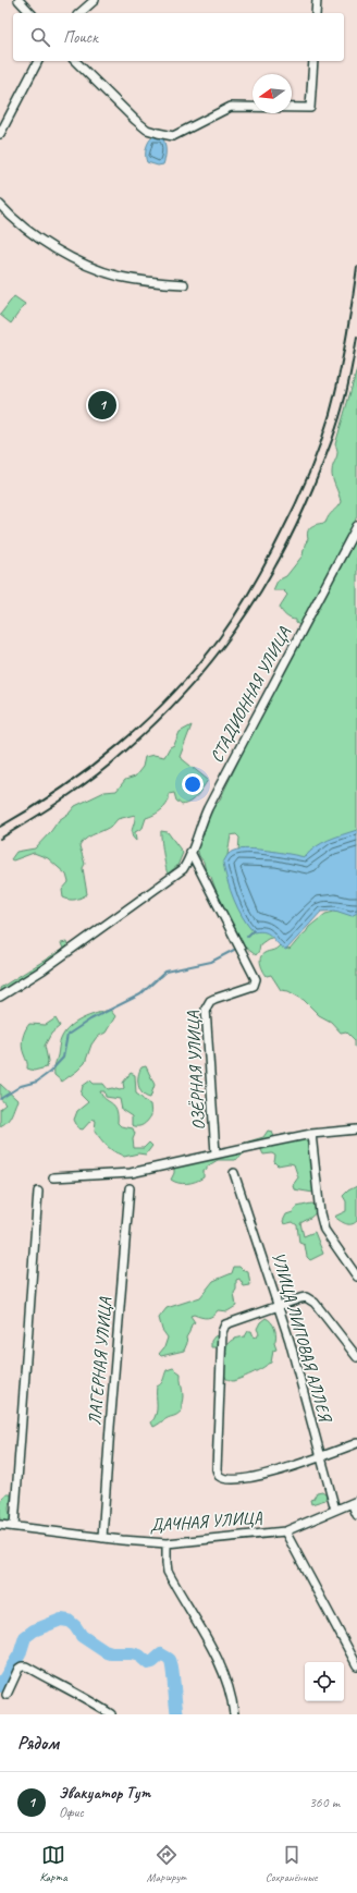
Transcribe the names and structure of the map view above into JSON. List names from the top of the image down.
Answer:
{
  "streets": {
    "street": [
      "СТАДИОННАЯ УЛИЦА",
      "ОЗЁРНАЯ УЛИЦА",
      "УЛИЦА ЛИПОВАЯ АЛЛЕЯ",
      "ЛАГЕРНАЯ УЛИЦА",
      "ДАЧНАЯ УЛИЦА"
    ]
  },
  "crossings": [
    ["СТАДИОННАЯ УЛИЦА", "ОЗЁРНАЯ УЛИЦА"],
    ["УЛИЦА ЛИПОВАЯ АЛЛЕЯ", "ДАЧНАЯ УЛИЦА"],
    ["ЛАГЕРНАЯ УЛИЦА", "ДАЧНАЯ УЛИЦА"]
  ],
  "north": "left",
  "page": {
    "search": "Поиск",
    "pins": "1",
    "heading": "Рядом",
    "list": [
      {
        "mark": "1",
        "name": "Эвакуатор Тут",
        "note": "Офис",
        "value": "360 m"
      }
    ],
    "nav": ["Карта", "Маршрут", "Сохранённые"]
  }
}
